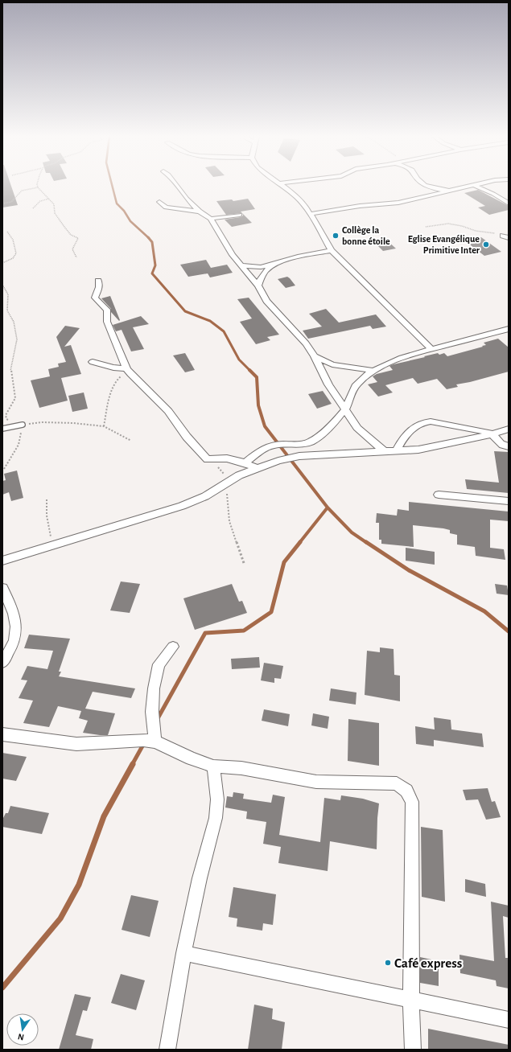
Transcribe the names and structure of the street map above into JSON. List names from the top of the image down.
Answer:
{
  "places": ["Collège la bonne étoile", "Eglise Evangélique Primitive Inter", "Café express"],
  "north": "bottom"
}
